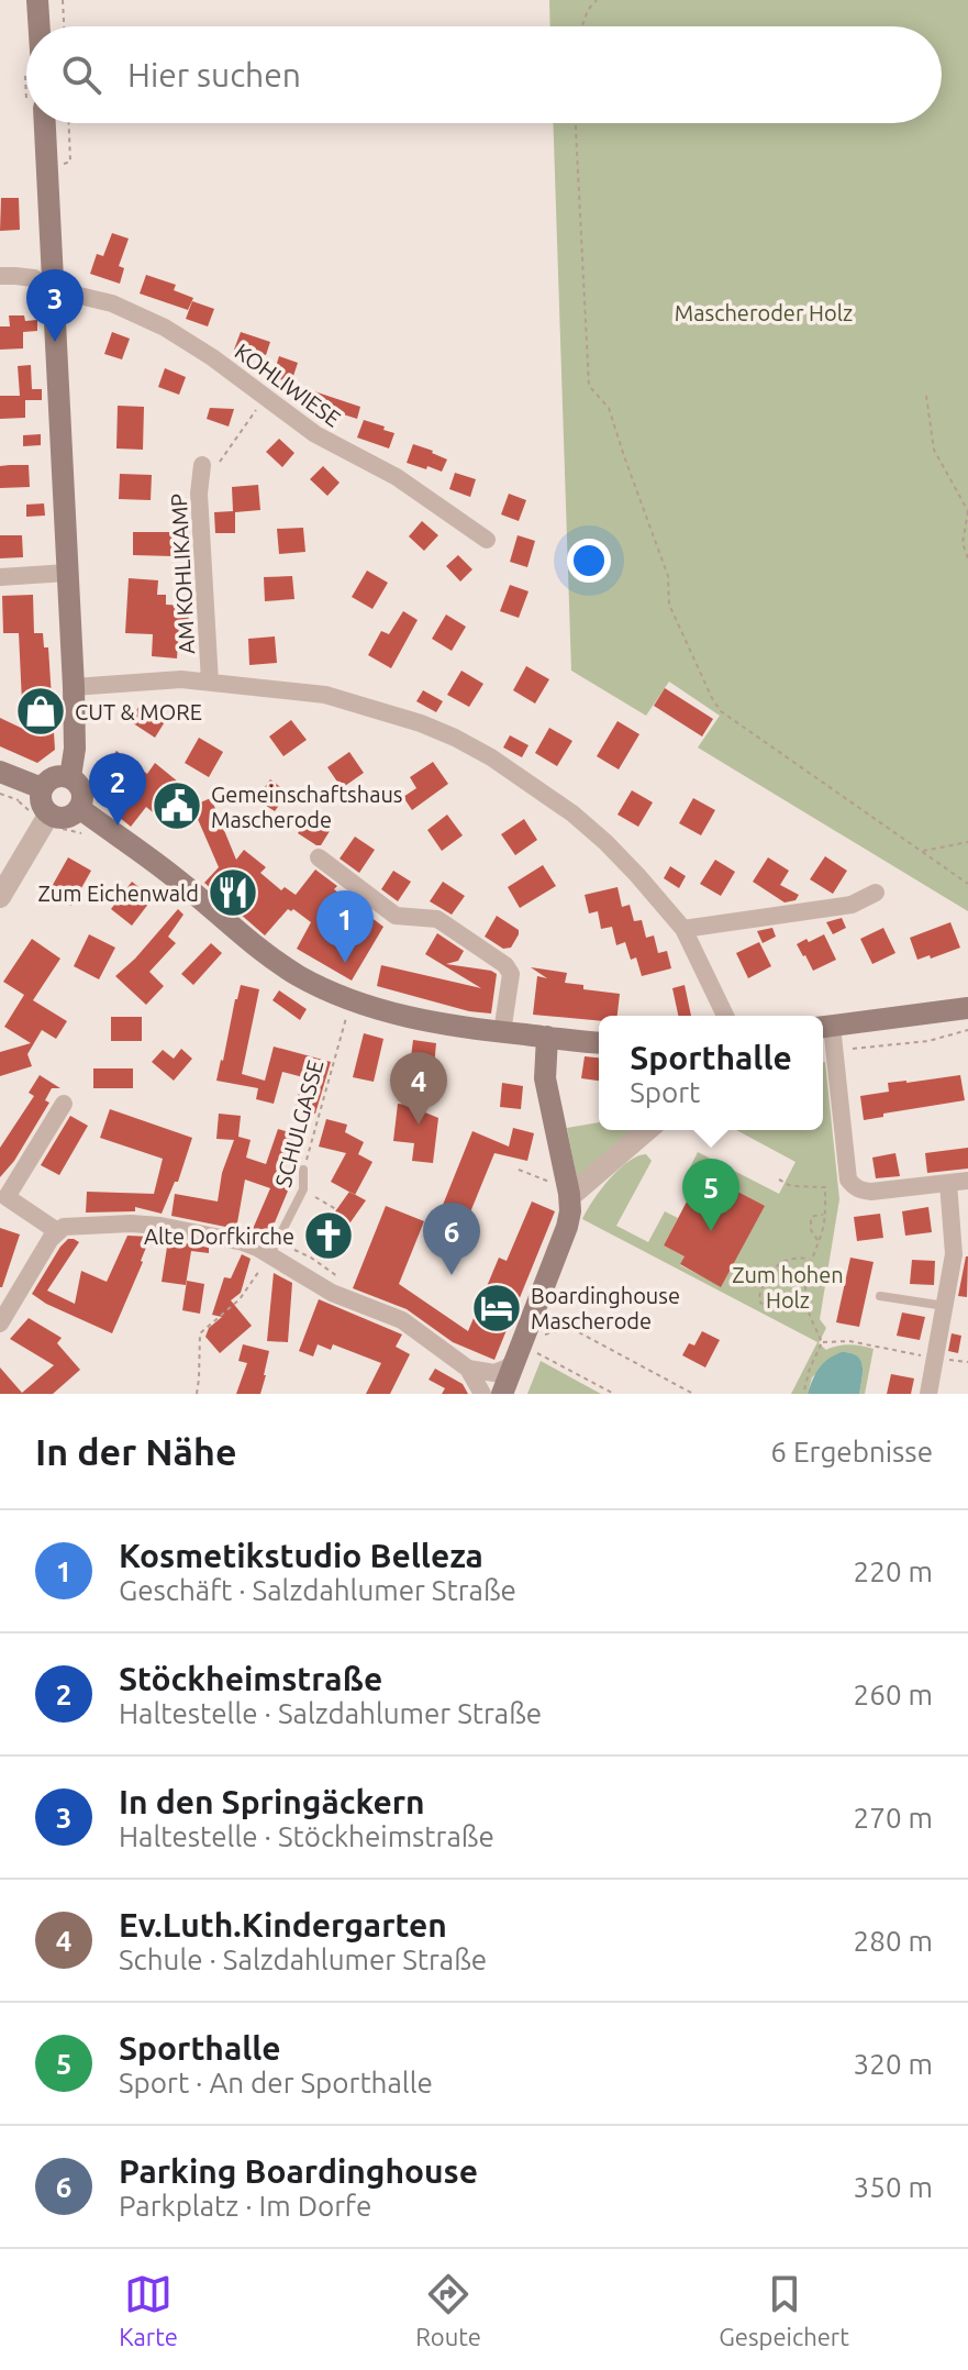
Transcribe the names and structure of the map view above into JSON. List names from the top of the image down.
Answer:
{
  "streets": {
    "street": ["KOHLIWIESE", "AM KOHLIKAMP"],
    "lane": ["SCHULGASSE"]
  },
  "parks": ["Mascheroder Holz", "Zum hohen Holz"],
  "places": {
    "shop": ["CUT & MORE"],
    "public building": ["Gemeinschaftshaus Mascherode"],
    "restaurant": ["Zum Eichenwald"],
    "church": ["Alte Dorfkirche"],
    "hotel": ["Boardinghouse Mascherode"]
  },
  "page": {
    "search": "Hier suchen",
    "pins": [
      "3",
      "2",
      "1",
      "4",
      "5",
      "6"
    ],
    "popup": ["Sporthalle", "Sport"],
    "heading": ["In der Nähe", "6 Ergebnisse"],
    "list": [
      {
        "mark": "1",
        "name": "Kosmetikstudio Belleza",
        "note": "Geschäft · Salzdahlumer Straße",
        "value": "220 m"
      },
      {
        "mark": "2",
        "name": "Stöckheimstraße",
        "note": "Haltestelle · Salzdahlumer Straße",
        "value": "260 m"
      },
      {
        "mark": "3",
        "name": "In den Springäckern",
        "note": "Haltestelle · Stöckheimstraße",
        "value": "270 m"
      },
      {
        "mark": "4",
        "name": "Ev.Luth.Kindergarten",
        "note": "Schule · Salzdahlumer Straße",
        "value": "280 m"
      },
      {
        "mark": "5",
        "name": "Sporthalle",
        "note": "Sport · An der Sporthalle",
        "value": "320 m"
      },
      {
        "mark": "6",
        "name": "Parking Boardinghouse",
        "note": "Parkplatz · Im Dorfe",
        "value": "350 m"
      }
    ],
    "nav": ["Karte", "Route", "Gespeichert"]
  }
}
